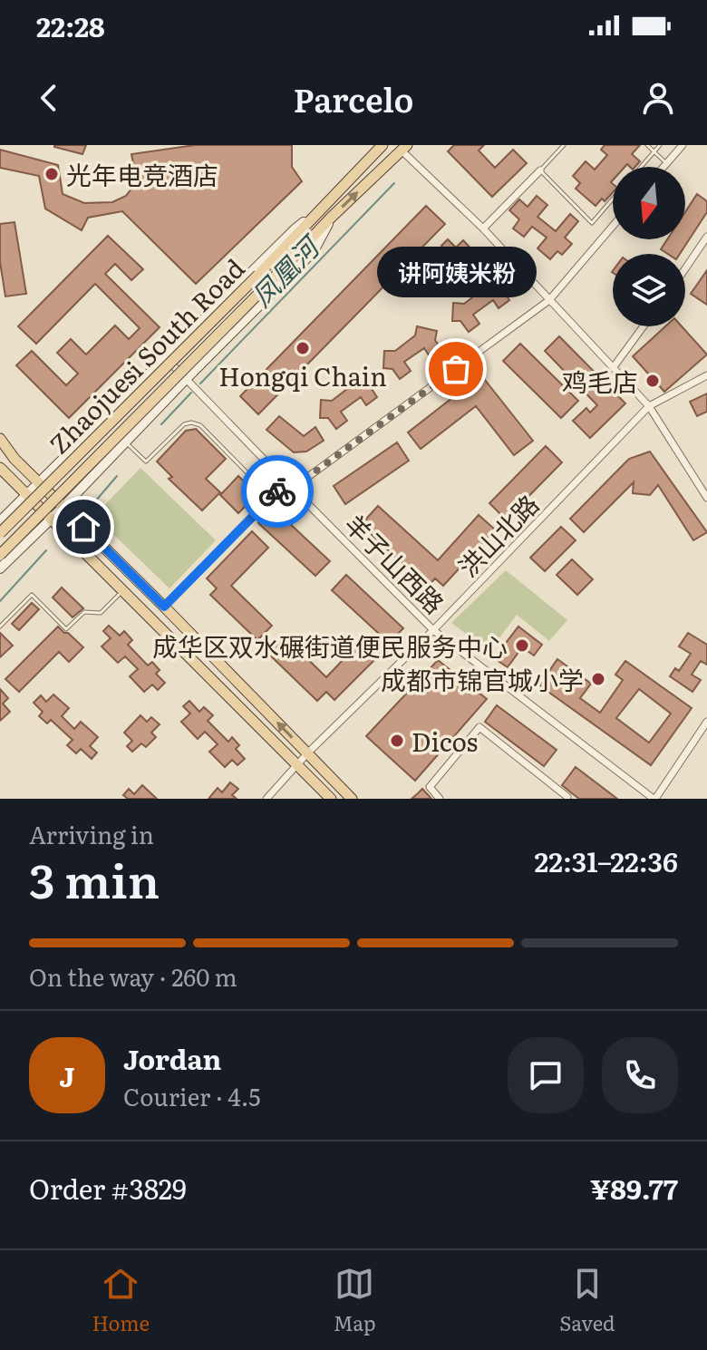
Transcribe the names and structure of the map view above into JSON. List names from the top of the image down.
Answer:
{
  "streets": {
    "main road": ["Zhaojuesi South Road"],
    "street": ["洪山北路", "羊子山西路"]
  },
  "crossings": [
    ["Zhaojuesi South Road", "羊子山西路"],
    ["洪山北路", "羊子山西路"]
  ],
  "water": ["凤凰河"],
  "places": [
    "光年电竞酒店",
    "Hongqi Chain",
    "讲阿姨米粉",
    "鸡毛店",
    "成华区双水碾街道便民服务中心",
    "成都市锦官城小学",
    "Dicos"
  ],
  "north": "bottom",
  "page": {
    "status": "22:28",
    "header": "Parcelo",
    "bubble": "讲阿姨米粉",
    "heading": ["3 min", "Arriving in", "22:31–22:36"],
    "panel": [
      "Jordan",
      "Courier · 4.5",
      "Order #3829",
      "¥89.77"
    ],
    "bar": "On the way · 260 m",
    "round": "J",
    "tabs": ["Home", "Map", "Saved"]
  }
}
